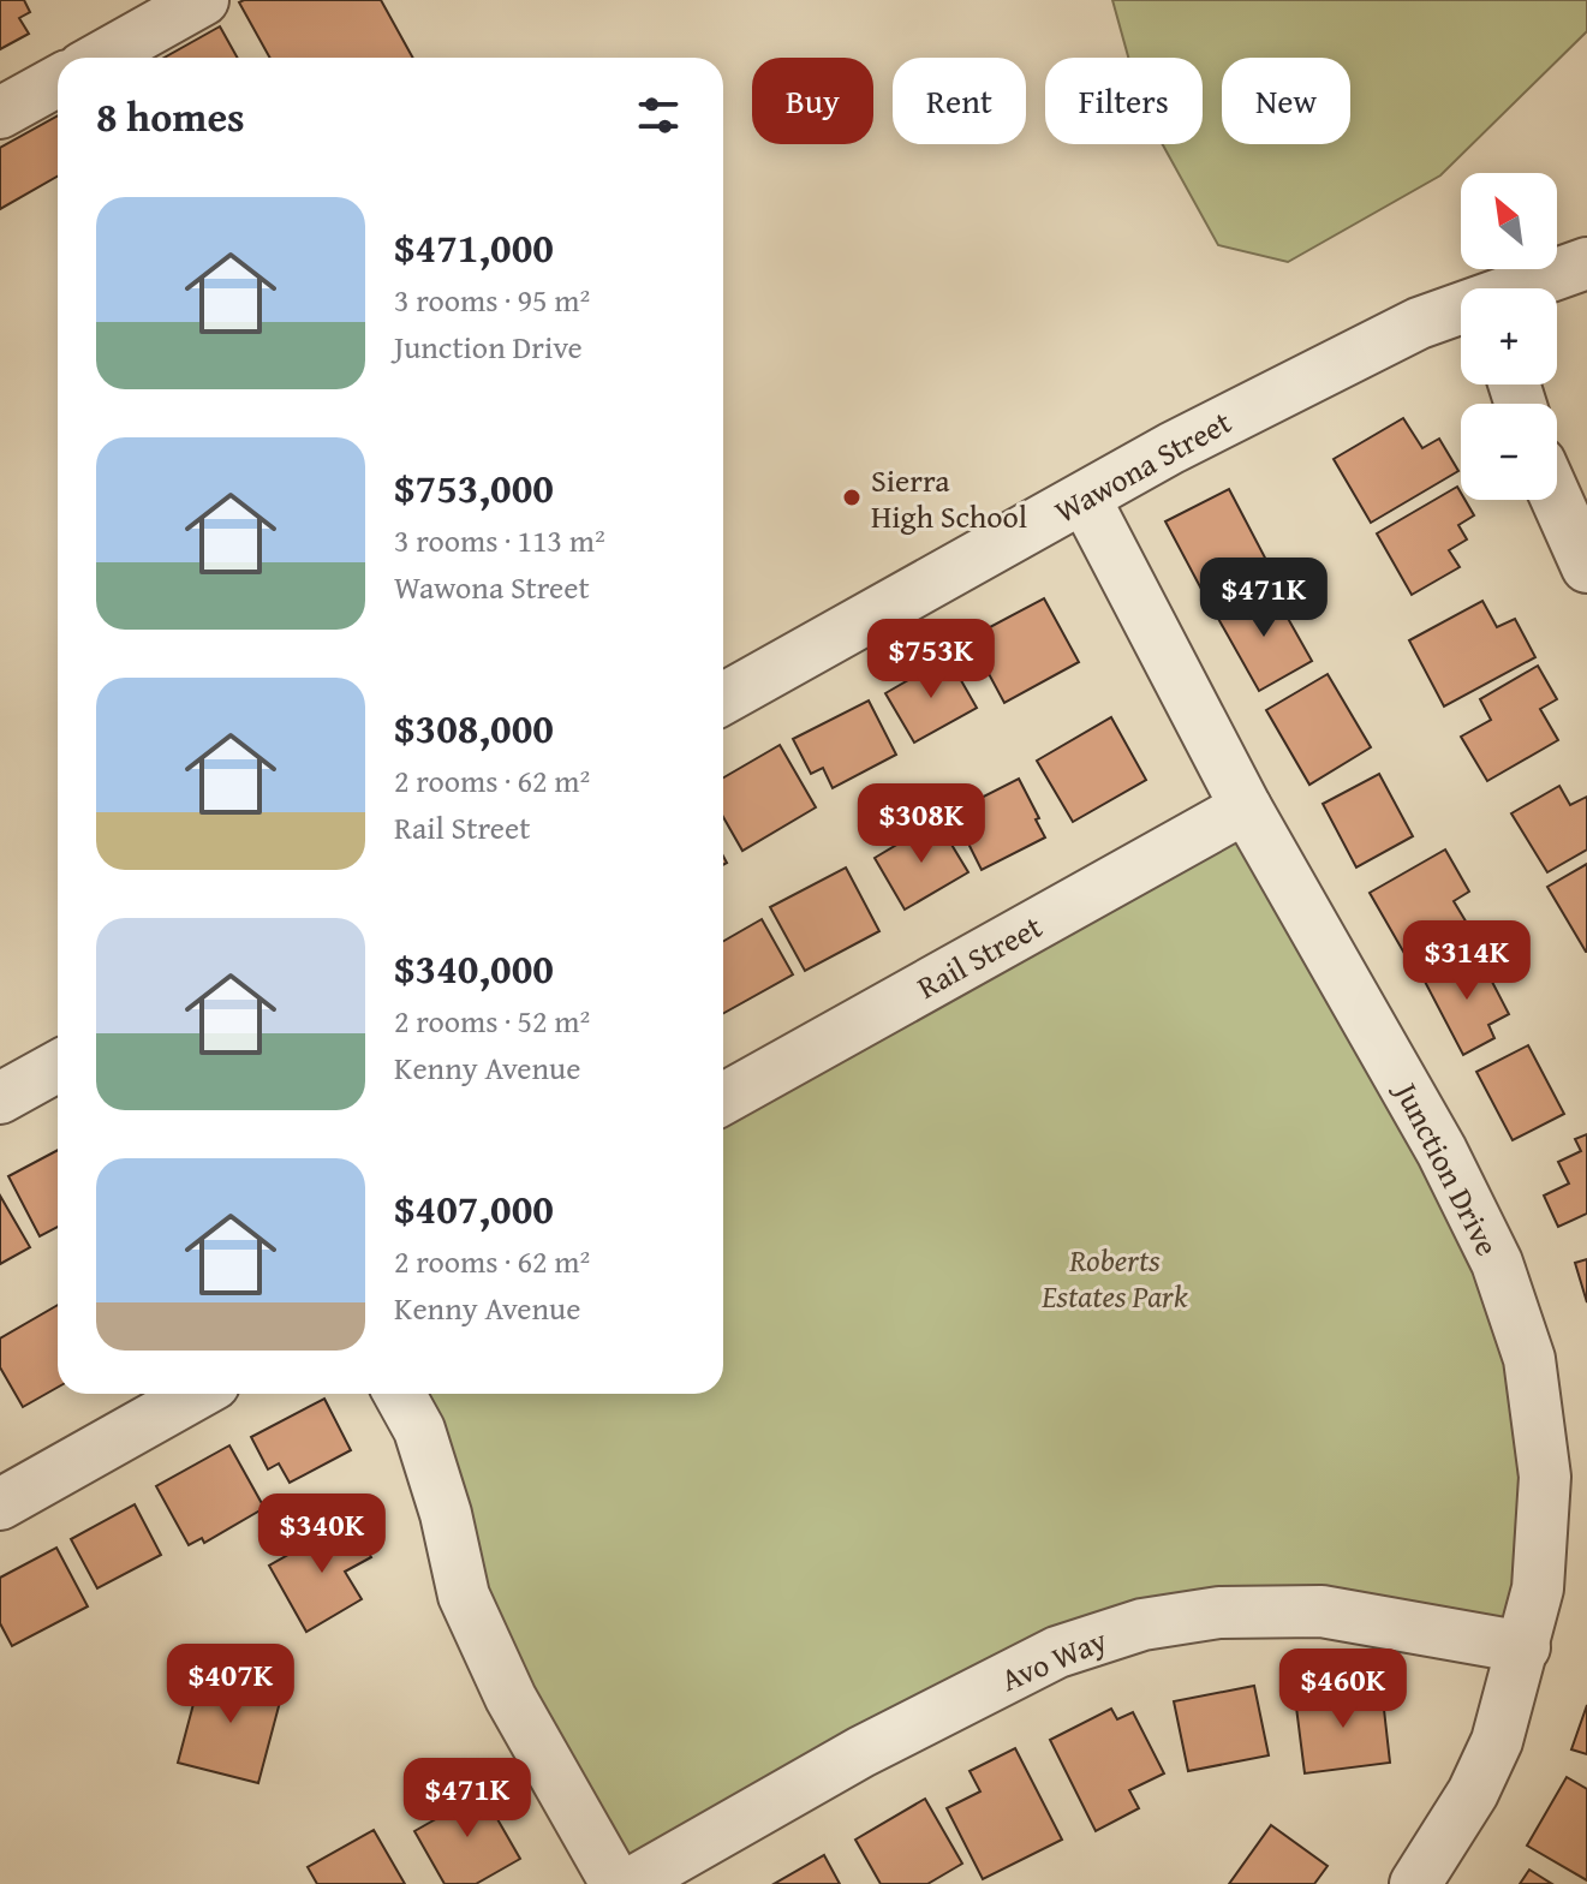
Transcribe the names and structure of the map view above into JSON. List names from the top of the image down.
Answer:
{
  "streets": {
    "street": [
      "Wawona Street",
      "Rail Street",
      "Junction Drive",
      "Avo Way"
    ]
  },
  "crossings": [
    ["Wawona Street", "Junction Drive"],
    ["Rail Street", "Junction Drive"],
    ["Junction Drive", "Avo Way"]
  ],
  "parks": ["Roberts Estates Park"],
  "places": ["Sierra High School"],
  "north": "top left",
  "page": {
    "chip": [
      "Buy",
      "Rent",
      "Filters",
      "New"
    ],
    "heading": "8 homes",
    "map_buttons": ["+", "−"],
    "list": [
      {
        "name": "$471,000",
        "note": "3 rooms · 95 m² · Junction Drive"
      },
      {
        "name": "$753,000",
        "note": "3 rooms · 113 m² · Wawona Street"
      },
      {
        "name": "$308,000",
        "note": "2 rooms · 62 m² · Rail Street"
      },
      {
        "name": "$340,000",
        "note": "2 rooms · 52 m² · Kenny Avenue"
      },
      {
        "name": "$407,000",
        "note": "2 rooms · 62 m² · Kenny Avenue"
      }
    ],
    "price": [
      "$471K",
      "$753K",
      "$308K",
      "$314K",
      "$340K",
      "$407K",
      "$460K",
      "$471K"
    ]
  }
}
